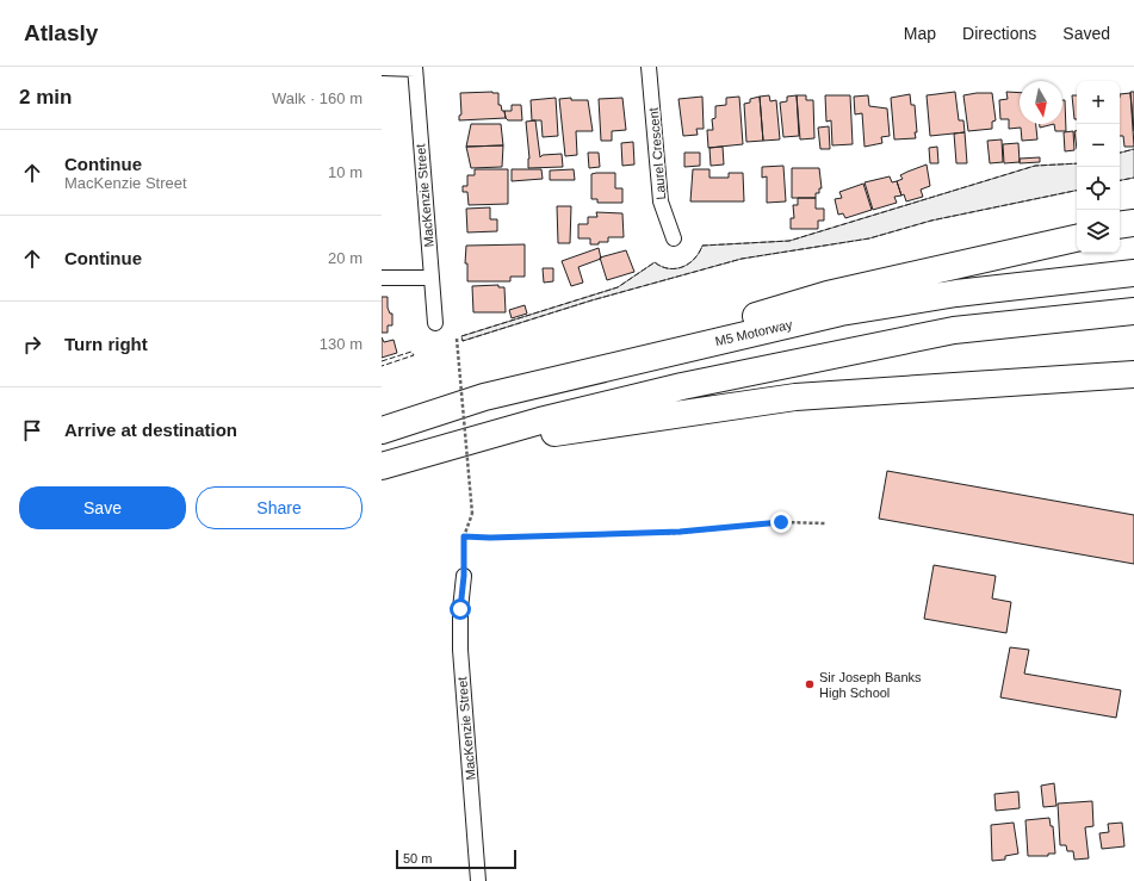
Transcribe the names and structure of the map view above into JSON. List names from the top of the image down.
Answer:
{
  "streets": {
    "highway": ["M5 Motorway"],
    "street": ["Laurel Crescent", "MacKenzie Street"]
  },
  "places": ["Sir Joseph Banks High School"],
  "scale_bar": "50 m",
  "north": "bottom",
  "page": {
    "header": "Atlasly",
    "nav": ["Map", "Directions", "Saved"],
    "heading": ["2 min", "Walk · 160 m"],
    "map_buttons": ["+", "−"],
    "list": [
      ["Continue", "MacKenzie Street", "10 m"],
      ["Continue", "20 m"],
      ["Turn right", "130 m"],
      "Arrive at destination"
    ],
    "buttons": ["Save", "Share"],
    "scale": "50 m"
  }
}
